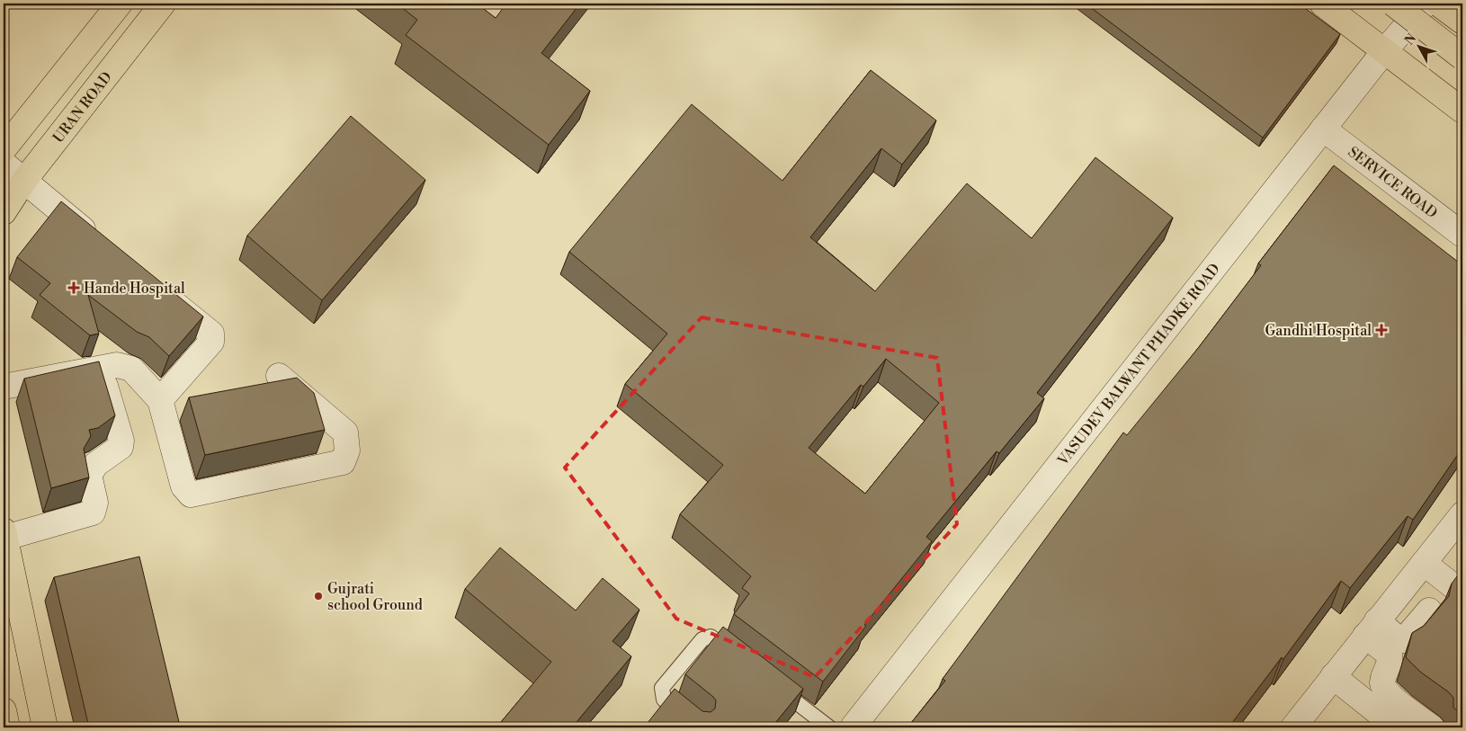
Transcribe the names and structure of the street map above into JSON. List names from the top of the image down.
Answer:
{
  "streets": {
    "main road": ["URAN ROAD"],
    "street": ["SERVICE ROAD", "VASUDEV BALWANT PHADKE ROAD"]
  },
  "crossings": [
    ["SERVICE ROAD", "VASUDEV BALWANT PHADKE ROAD"]
  ],
  "places": {
    "health": ["Hande Hospital", "Gandhi Hospital"],
    "other": ["Gujrati school Ground"]
  },
  "north": "top left"
}
